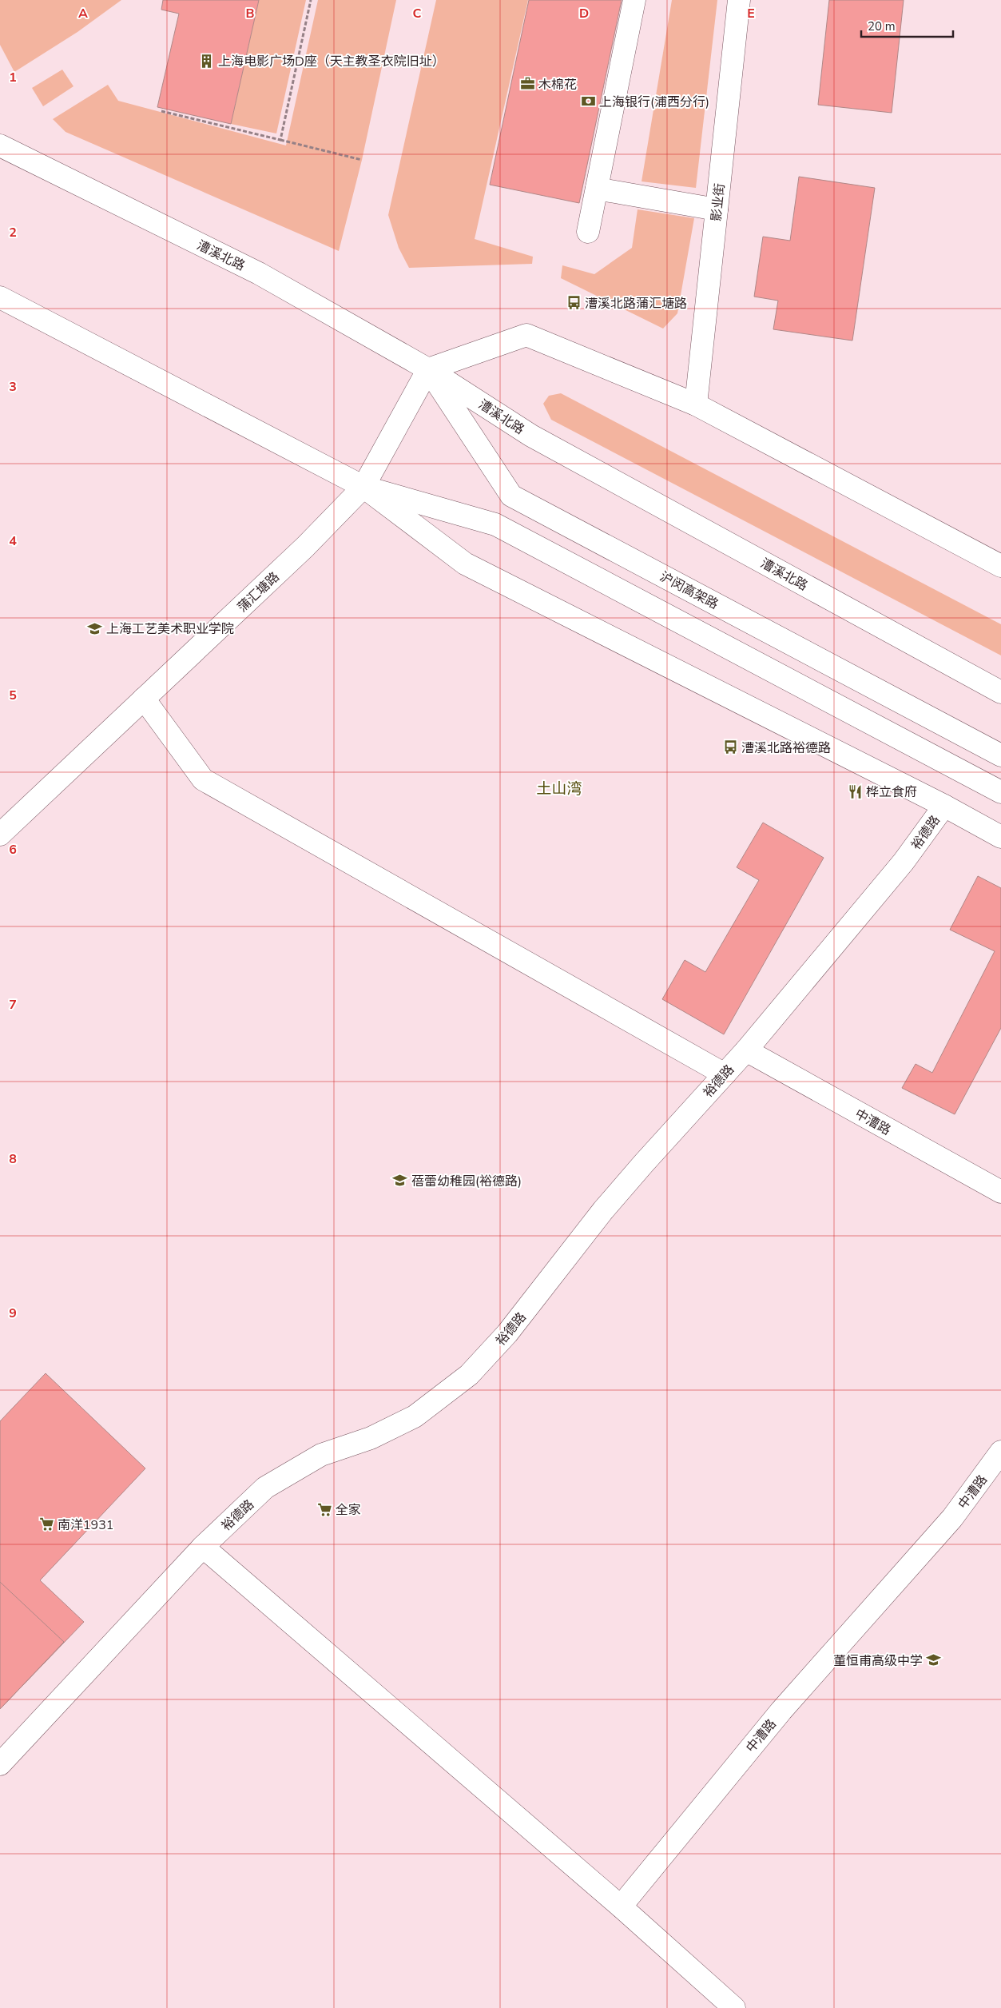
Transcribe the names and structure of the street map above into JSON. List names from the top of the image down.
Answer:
{
  "streets": {
    "main road": [
      "影业街",
      "漕溪北路",
      "沪闵高架路",
      "蒲汇塘路",
      "裕德路",
      "中漕路"
    ]
  },
  "crossings": [
    ["漕溪北路", "沪闵高架路"],
    ["漕溪北路", "蒲汇塘路"],
    ["沪闵高架路", "蒲汇塘路"],
    ["裕德路", "中漕路"]
  ],
  "districts": ["土山湾"],
  "places": {
    "building": ["上海电影广场D座（天主教圣衣院旧址）"],
    "office": ["木棉花"],
    "bank": ["上海银行(浦西分行)"],
    "bus stop": ["漕溪北路蒲汇塘路", "漕溪北路裕德路"],
    "school or university": ["上海工艺美术职业学院", "蓓蕾幼稚园(裕德路)", "董恒甫高级中学"],
    "restaurant": ["桦立食府"],
    "supermarket": ["全家", "南洋1931"]
  },
  "scale_bar": "20 m",
  "grid": {
    "columns": [
      "A",
      "B",
      "C",
      "D",
      "E"
    ],
    "rows": [
      "1",
      "2",
      "3",
      "4",
      "5",
      "6",
      "7",
      "8",
      "9"
    ]
  }
}
